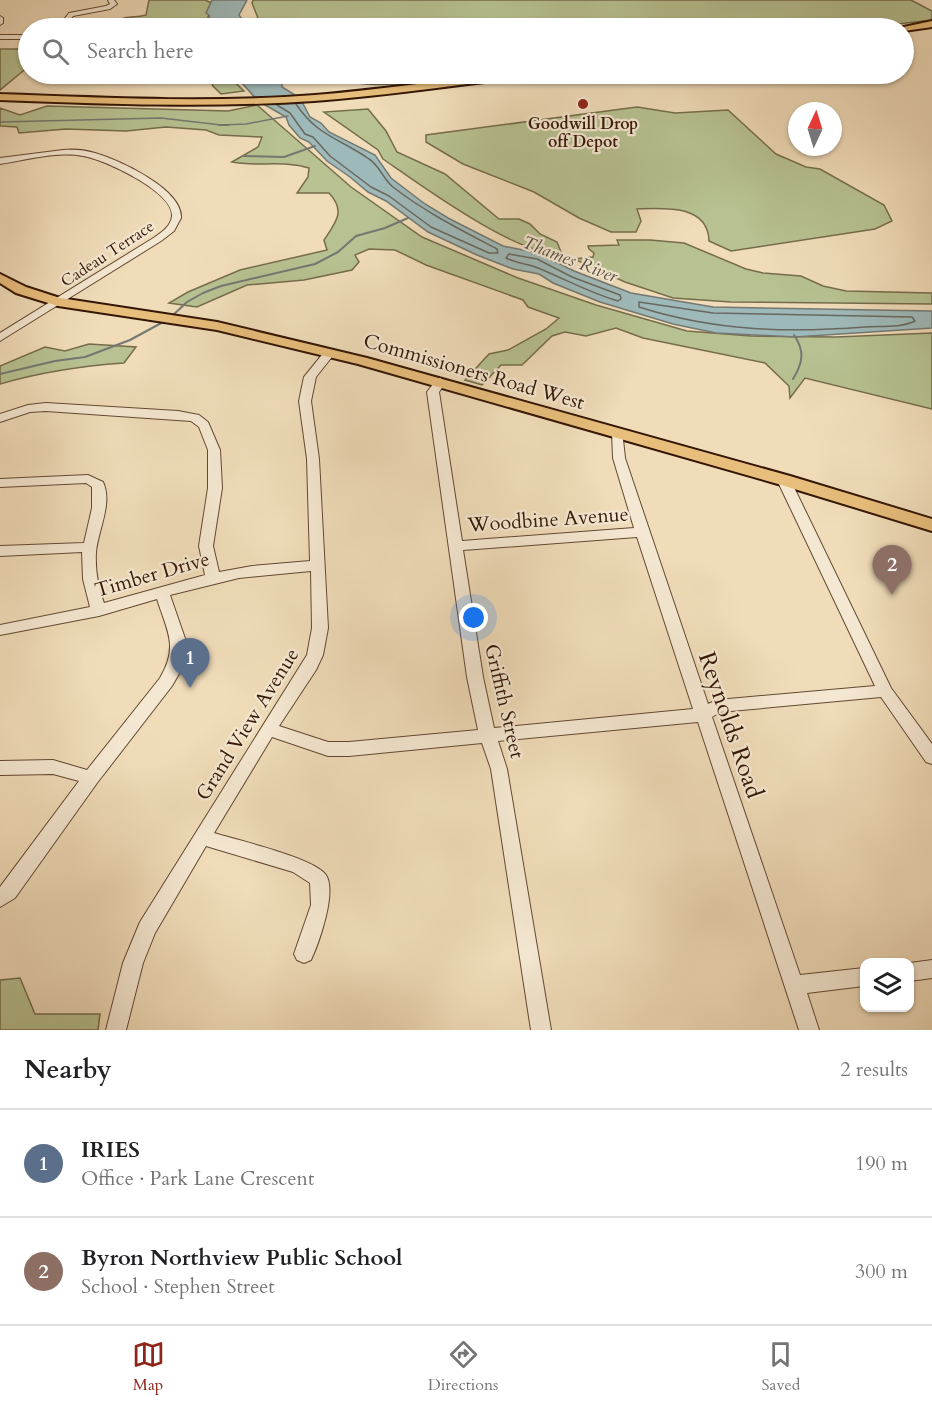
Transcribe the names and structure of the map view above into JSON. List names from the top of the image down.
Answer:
{
  "streets": {
    "main road": ["Commissioners Road West"],
    "street": [
      "Cadeau Terrace",
      "Woodbine Avenue",
      "Timber Drive",
      "Griffith Street",
      "Grand View Avenue",
      "Reynolds Road"
    ]
  },
  "crossings": [
    ["Cadeau Terrace", "Commissioners Road West"],
    ["Commissioners Road West", "Griffith Street"],
    ["Commissioners Road West", "Grand View Avenue"],
    ["Commissioners Road West", "Reynolds Road"],
    ["Woodbine Avenue", "Griffith Street"],
    ["Woodbine Avenue", "Reynolds Road"],
    ["Timber Drive", "Grand View Avenue"]
  ],
  "water": ["Thames River"],
  "places": ["Goodwill Drop off Depot"],
  "north": "top",
  "page": {
    "search": "Search here",
    "pins": ["2", "1"],
    "heading": ["Nearby", "2 results"],
    "list": [
      {
        "mark": "1",
        "name": "IRIES",
        "note": "Office · Park Lane Crescent",
        "value": "190 m"
      },
      {
        "mark": "2",
        "name": "Byron Northview Public School",
        "note": "School · Stephen Street",
        "value": "300 m"
      }
    ],
    "nav": ["Map", "Directions", "Saved"]
  }
}
